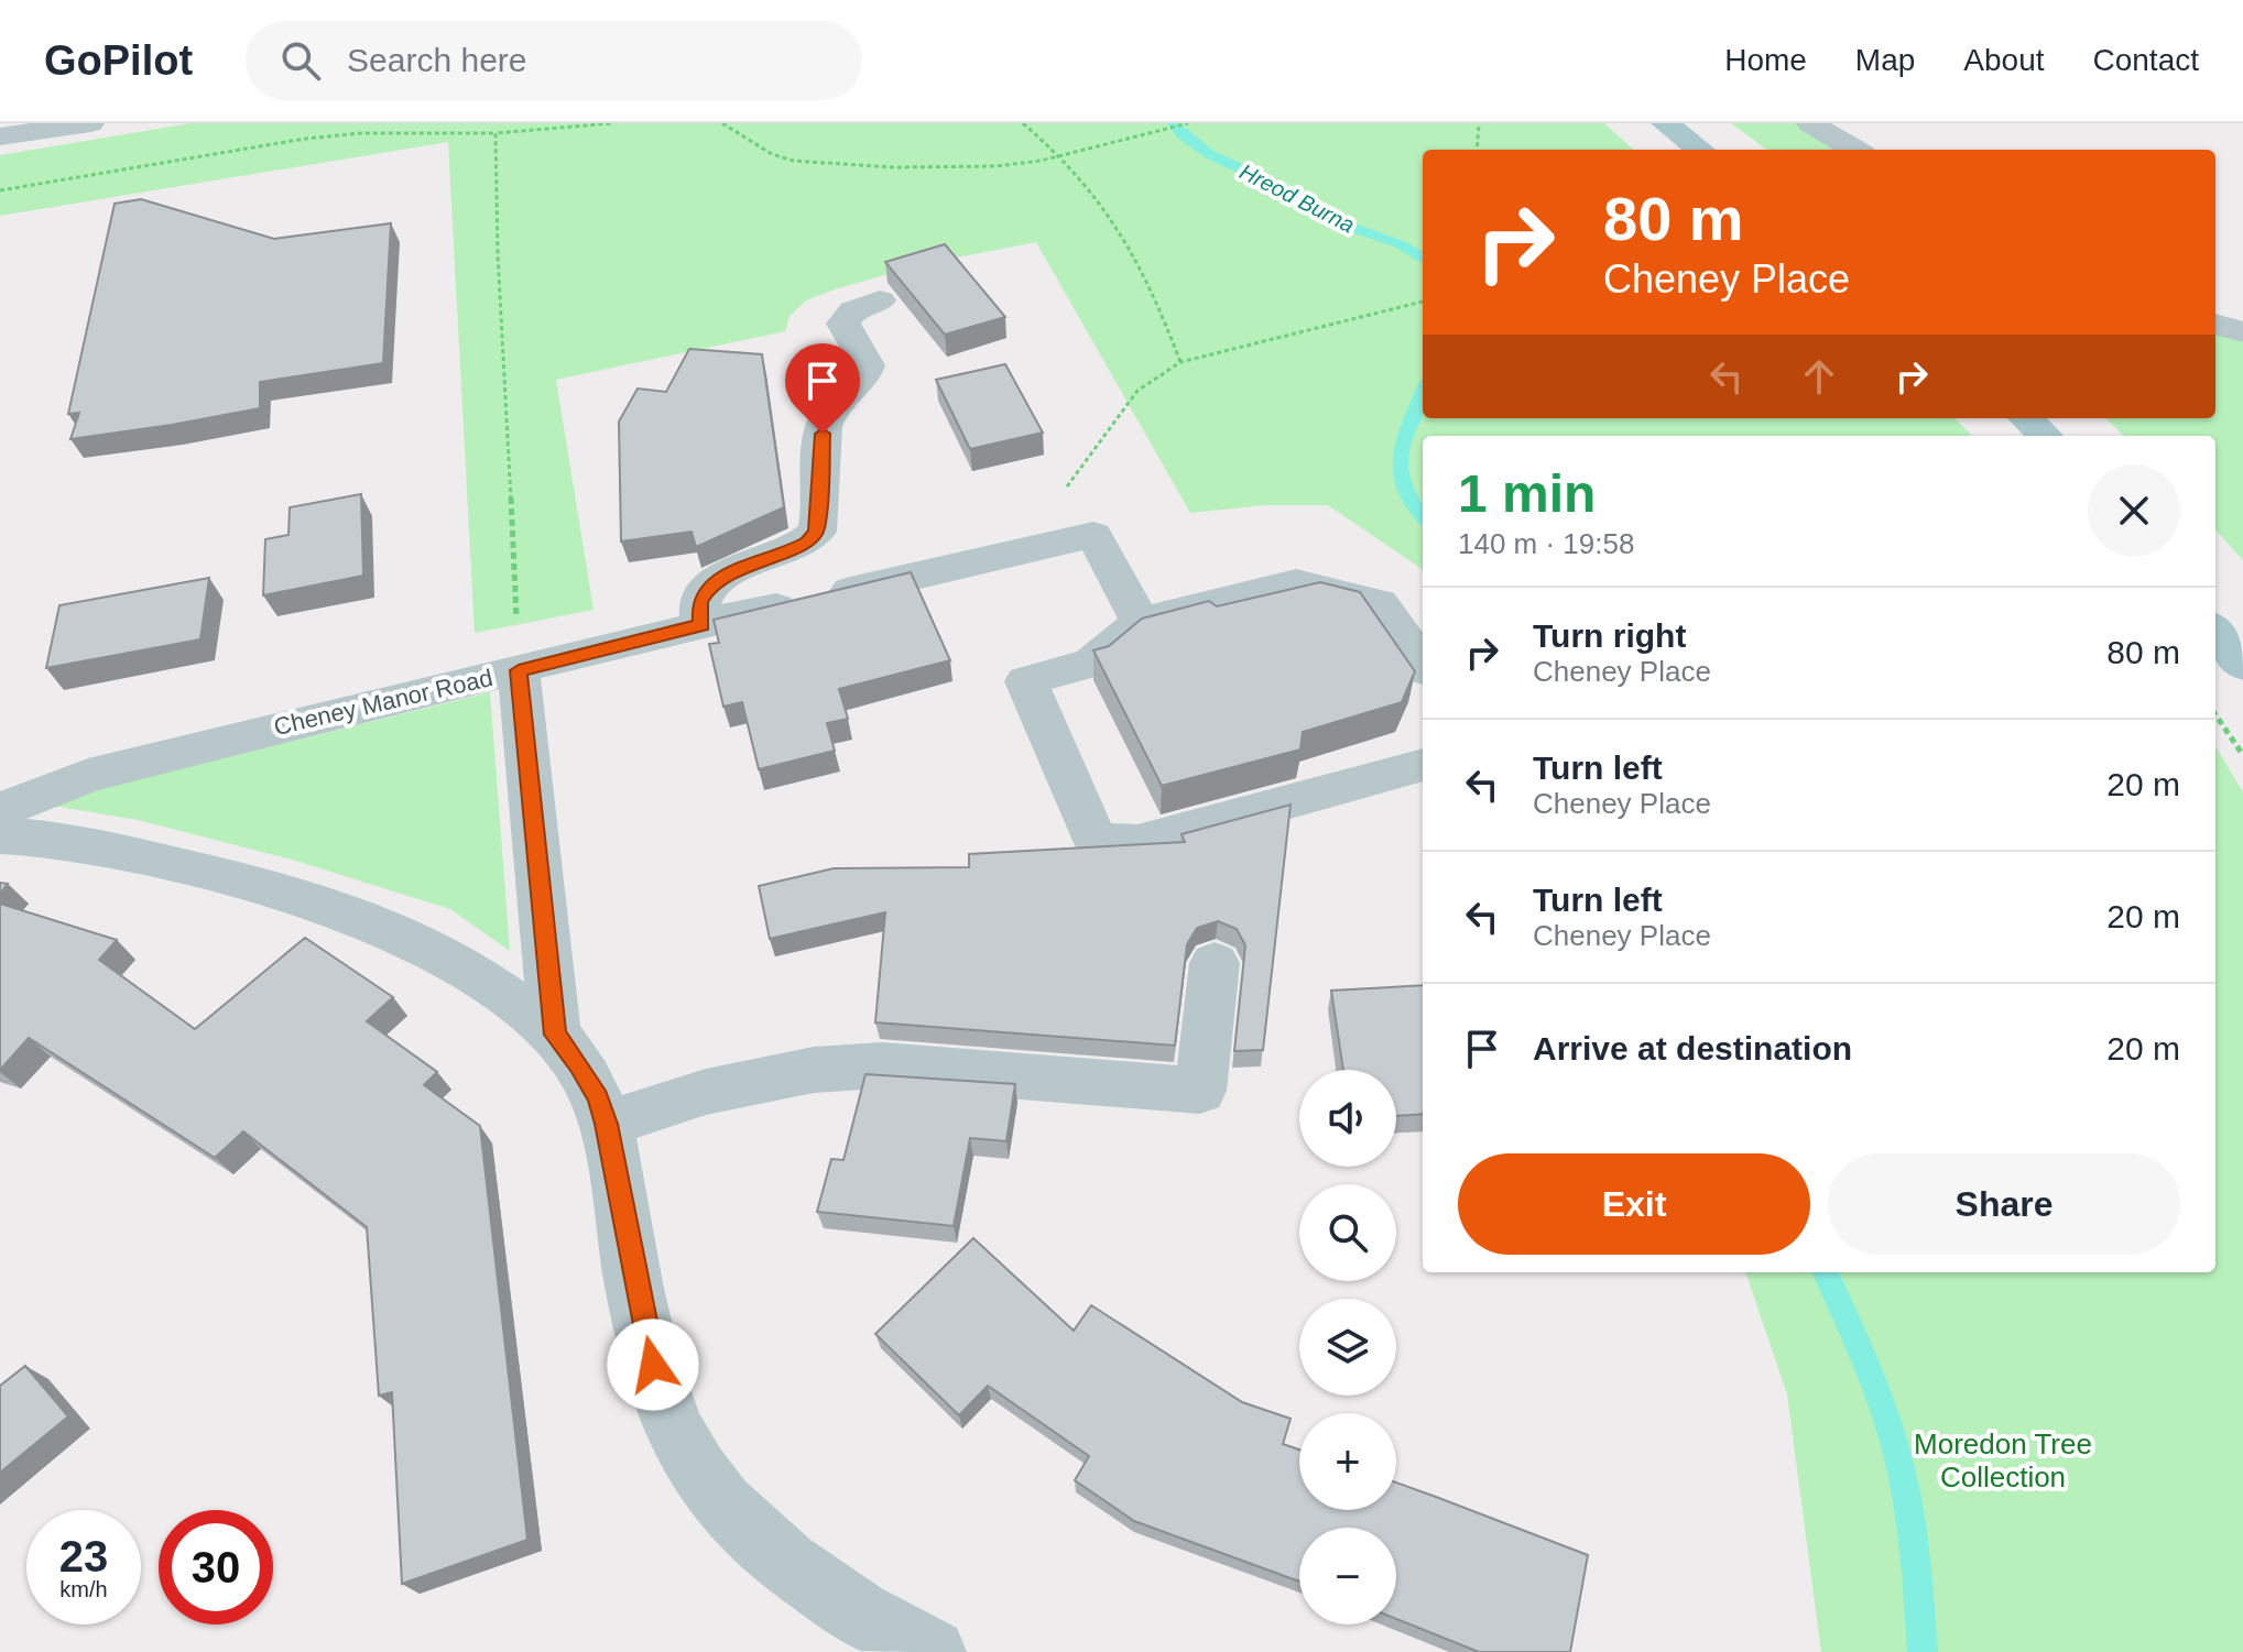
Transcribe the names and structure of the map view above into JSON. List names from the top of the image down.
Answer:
{
  "streets": {
    "street": ["Cheney Manor Road"]
  },
  "water": ["Hreod Burna"],
  "parks": ["Moredon Tree Collection"],
  "page": {
    "header": "GoPilot",
    "search": "Search here",
    "nav": [
      "Home",
      "Map",
      "About",
      "Contact"
    ],
    "turn": ["80 m", "Cheney Place"],
    "heading": ["1 min", "140 m · 19:58"],
    "list": [
      {
        "name": "Turn right",
        "note": "Cheney Place",
        "value": "80 m"
      },
      {
        "name": "Turn left",
        "note": "Cheney Place",
        "value": "20 m"
      },
      {
        "name": "Turn left",
        "note": "Cheney Place",
        "value": "20 m"
      },
      {
        "name": "Arrive at destination",
        "value": "20 m"
      }
    ],
    "map_buttons": ["+", "−"],
    "buttons": ["Exit", "Share"],
    "speed": "23 km/h",
    "limit": "30"
  }
}
